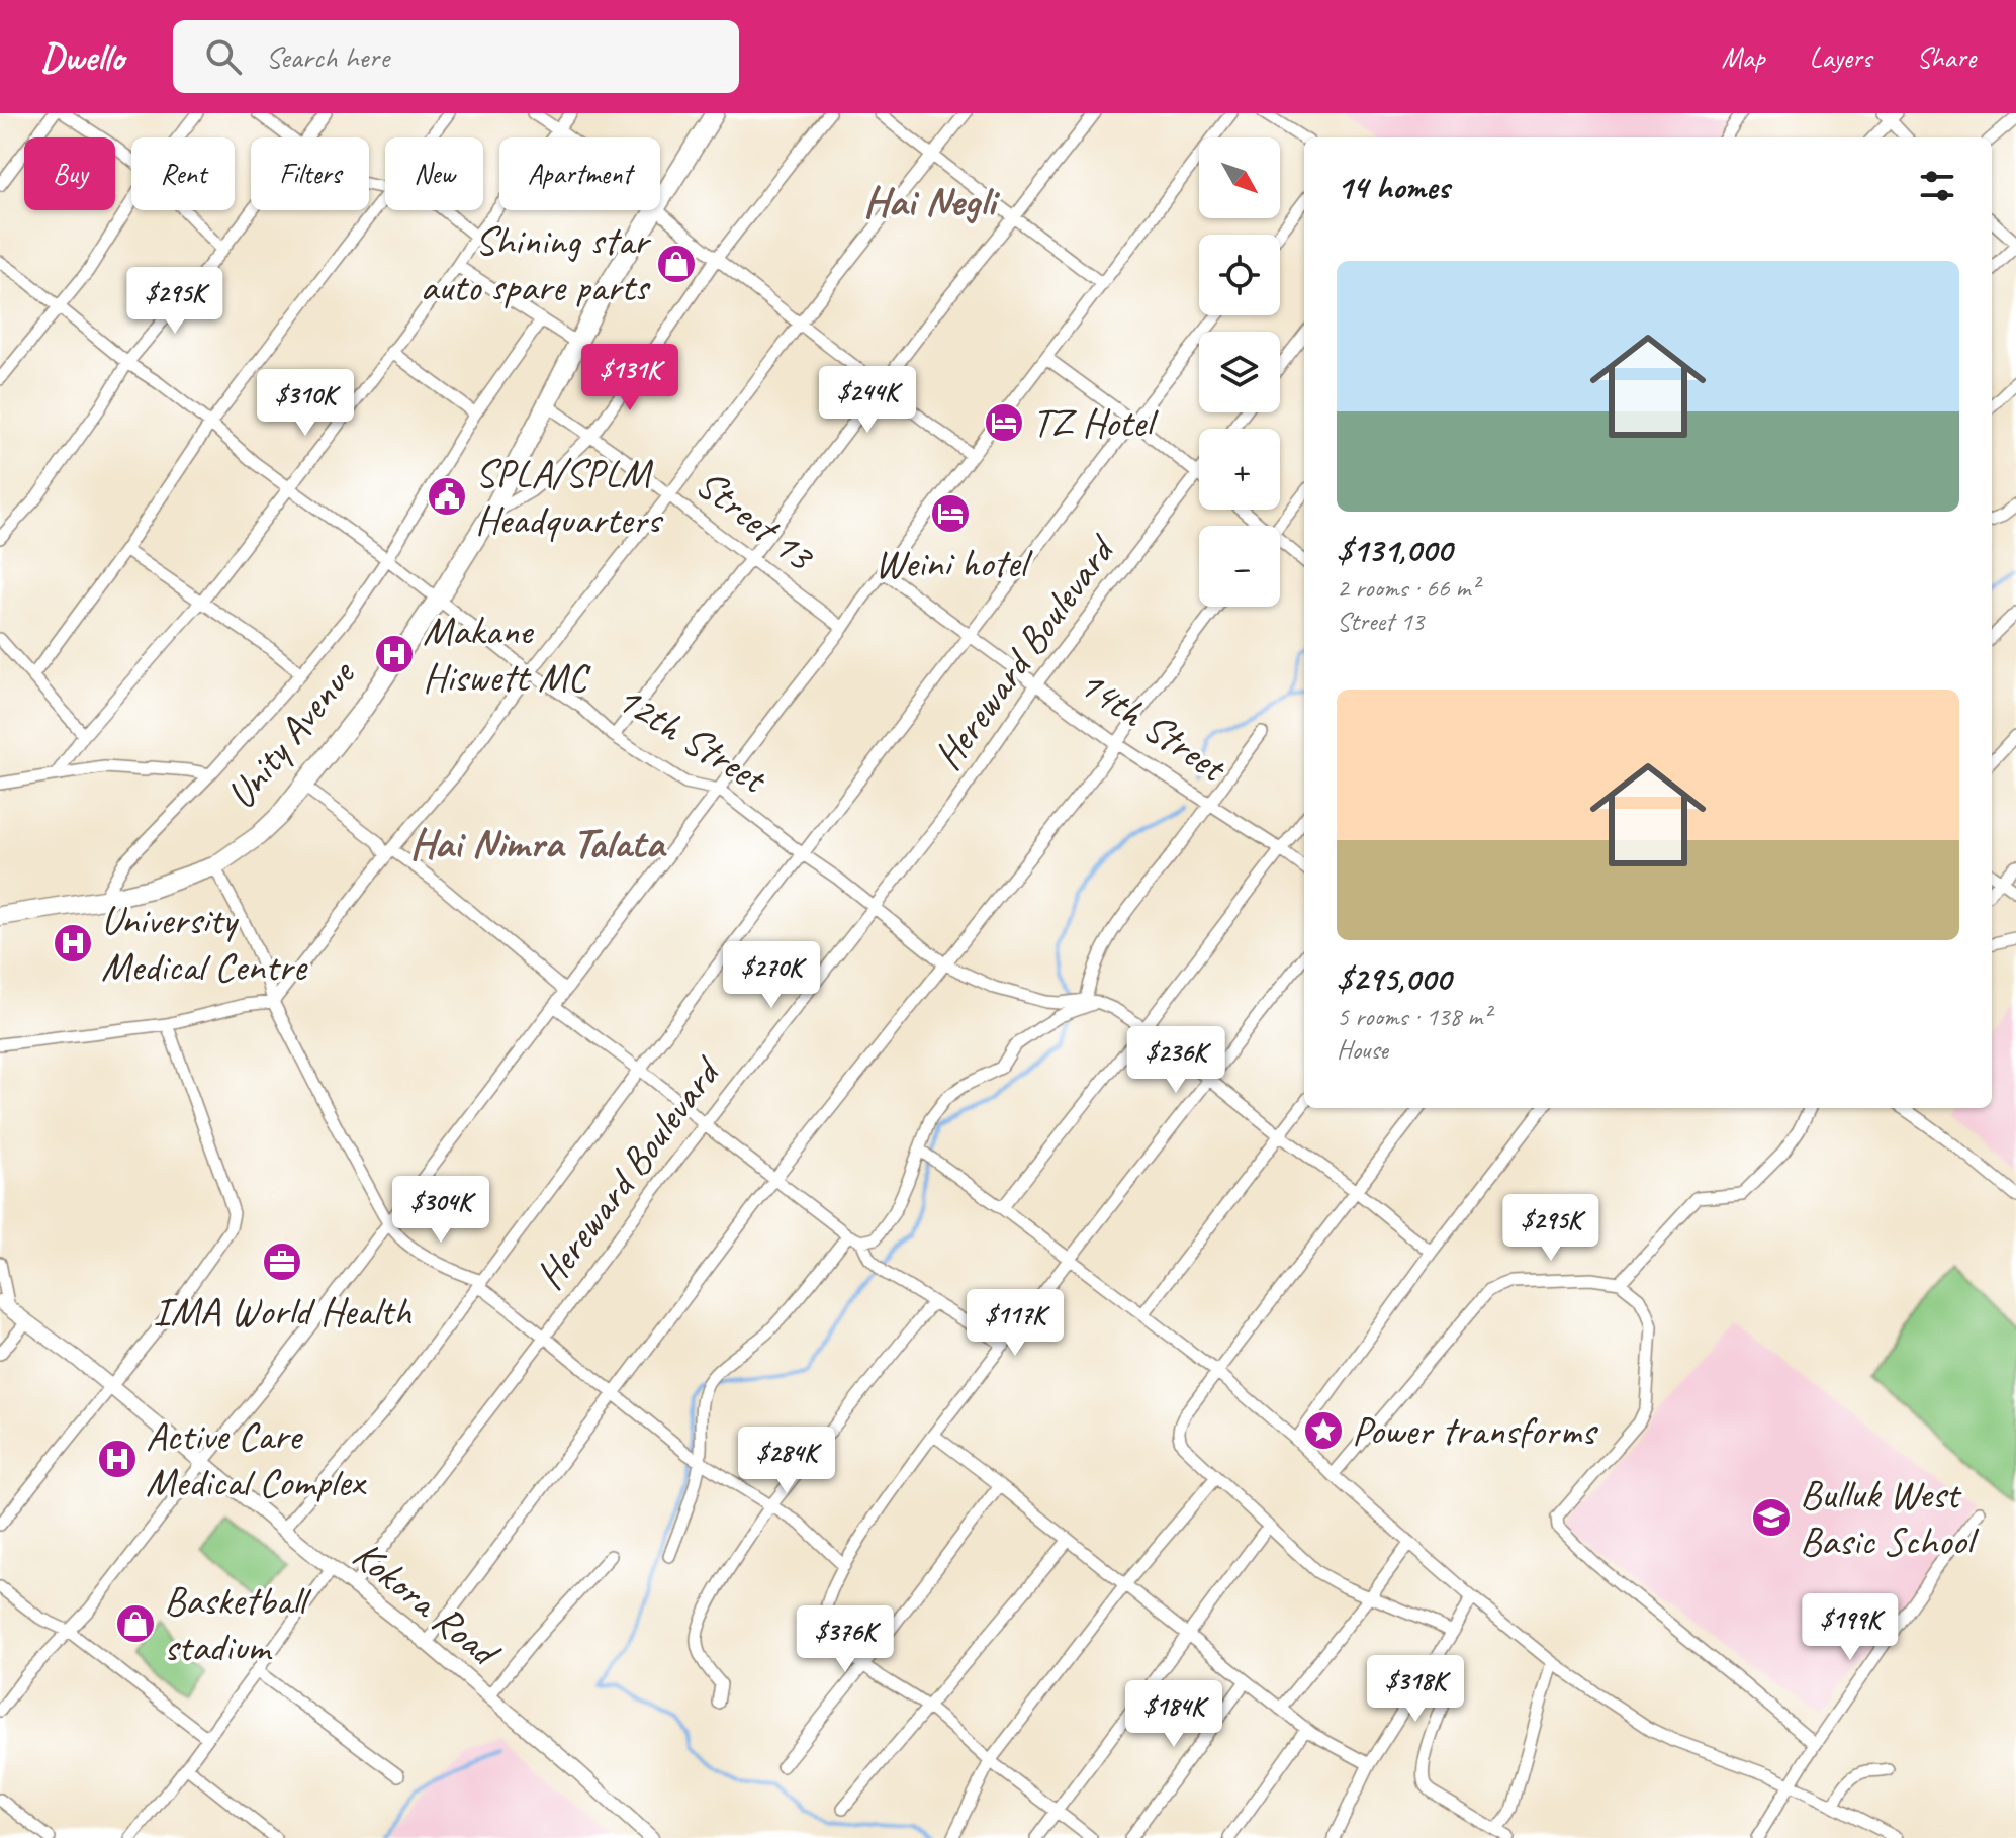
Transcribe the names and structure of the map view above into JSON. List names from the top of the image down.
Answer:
{
  "streets": {
    "main road": ["Unity Avenue"],
    "street": [
      "Street 13",
      "Hereward Boulevard",
      "14th Street",
      "12th Street",
      "Kokora Road"
    ]
  },
  "crossings": [
    ["Street 13", "Unity Avenue"],
    ["Hereward Boulevard", "14th Street"],
    ["Hereward Boulevard", "12th Street"],
    ["Hereward Boulevard", "Kokora Road"],
    ["Unity Avenue", "12th Street"]
  ],
  "districts": ["Hai Negli", "Hai Nimra Talata"],
  "places": {
    "shop": ["Shining star auto spare parts", "Basketball stadium"],
    "hotel": ["TZ Hotel", "Weini hotel"],
    "public building": ["SPLA/SPLM Headquarters"],
    "hospital": ["Makane Hiswett MC", "University Medical Centre", "Active Care Medical Complex"],
    "office": ["IMA World Health"],
    "place": ["Power transforms"],
    "school or university": ["Bulluk West Basic School"]
  },
  "north": "bottom right",
  "page": {
    "header": "Dwello",
    "search": "Search here",
    "nav": ["Map", "Layers", "Share"],
    "map_buttons": ["+", "−"],
    "chip": [
      "Buy",
      "Rent",
      "Filters",
      "New",
      "Apartment"
    ],
    "heading": "14 homes",
    "list": [
      {
        "name": "$131,000",
        "note": "2 rooms · 66 m² · Street 13"
      },
      {
        "name": "$295,000",
        "note": "5 rooms · 138 m² · House"
      }
    ],
    "price": [
      "$295K",
      "$131K",
      "$244K",
      "$310K",
      "$270K",
      "$236K",
      "$304K",
      "$295K",
      "$117K",
      "$284K",
      "$199K",
      "$376K",
      "$318K",
      "$184K"
    ]
  }
}
